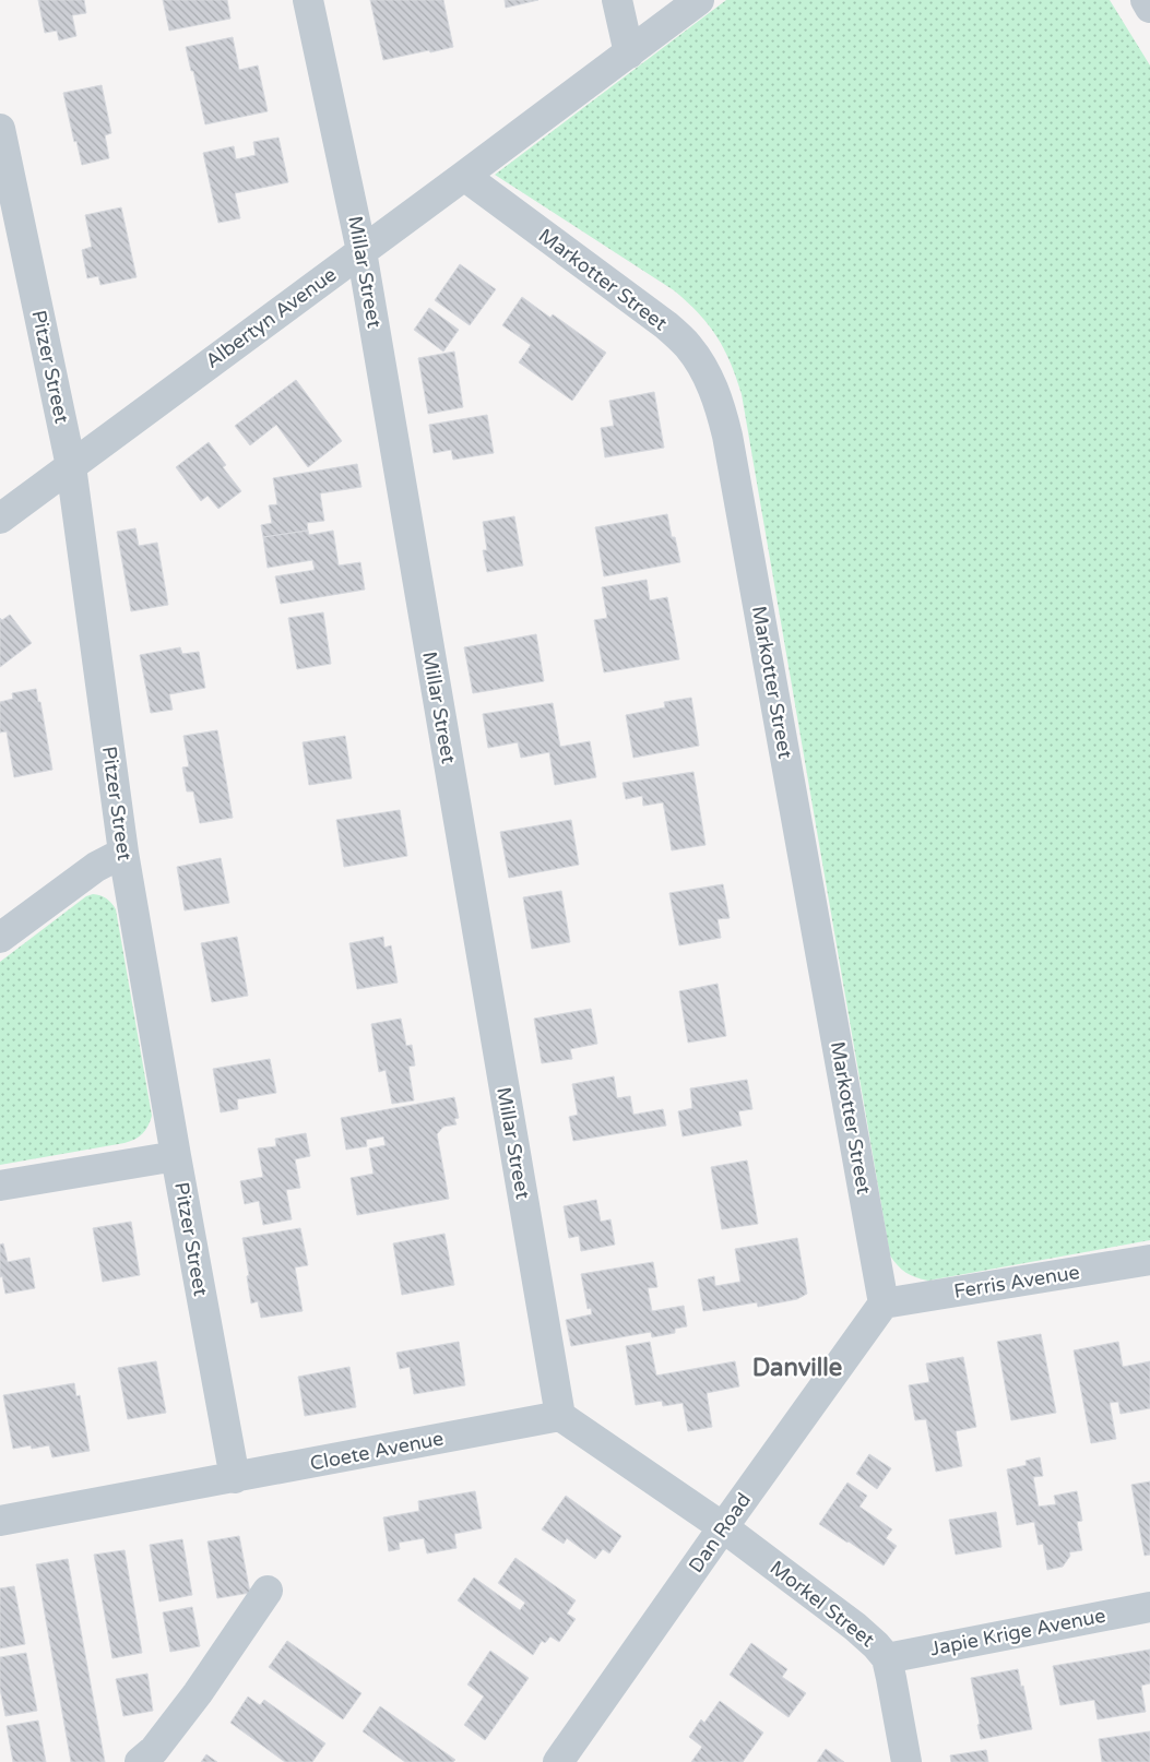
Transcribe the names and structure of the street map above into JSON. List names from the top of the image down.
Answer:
{
  "streets": {
    "street": [
      "Millar Street",
      "Markotter Street",
      "Albertyn Avenue",
      "Pitzer Street",
      "Ferris Avenue",
      "Cloete Avenue",
      "Dan Road",
      "Morkel Street",
      "Japie Krige Avenue"
    ]
  },
  "crossings": [
    ["Millar Street", "Albertyn Avenue"],
    ["Millar Street", "Cloete Avenue"],
    ["Markotter Street", "Albertyn Avenue"],
    ["Markotter Street", "Ferris Avenue"],
    ["Markotter Street", "Dan Road"],
    ["Albertyn Avenue", "Pitzer Street"],
    ["Pitzer Street", "Cloete Avenue"],
    ["Ferris Avenue", "Dan Road"],
    ["Dan Road", "Morkel Street"],
    ["Morkel Street", "Japie Krige Avenue"]
  ],
  "districts": ["Danville"]
}
